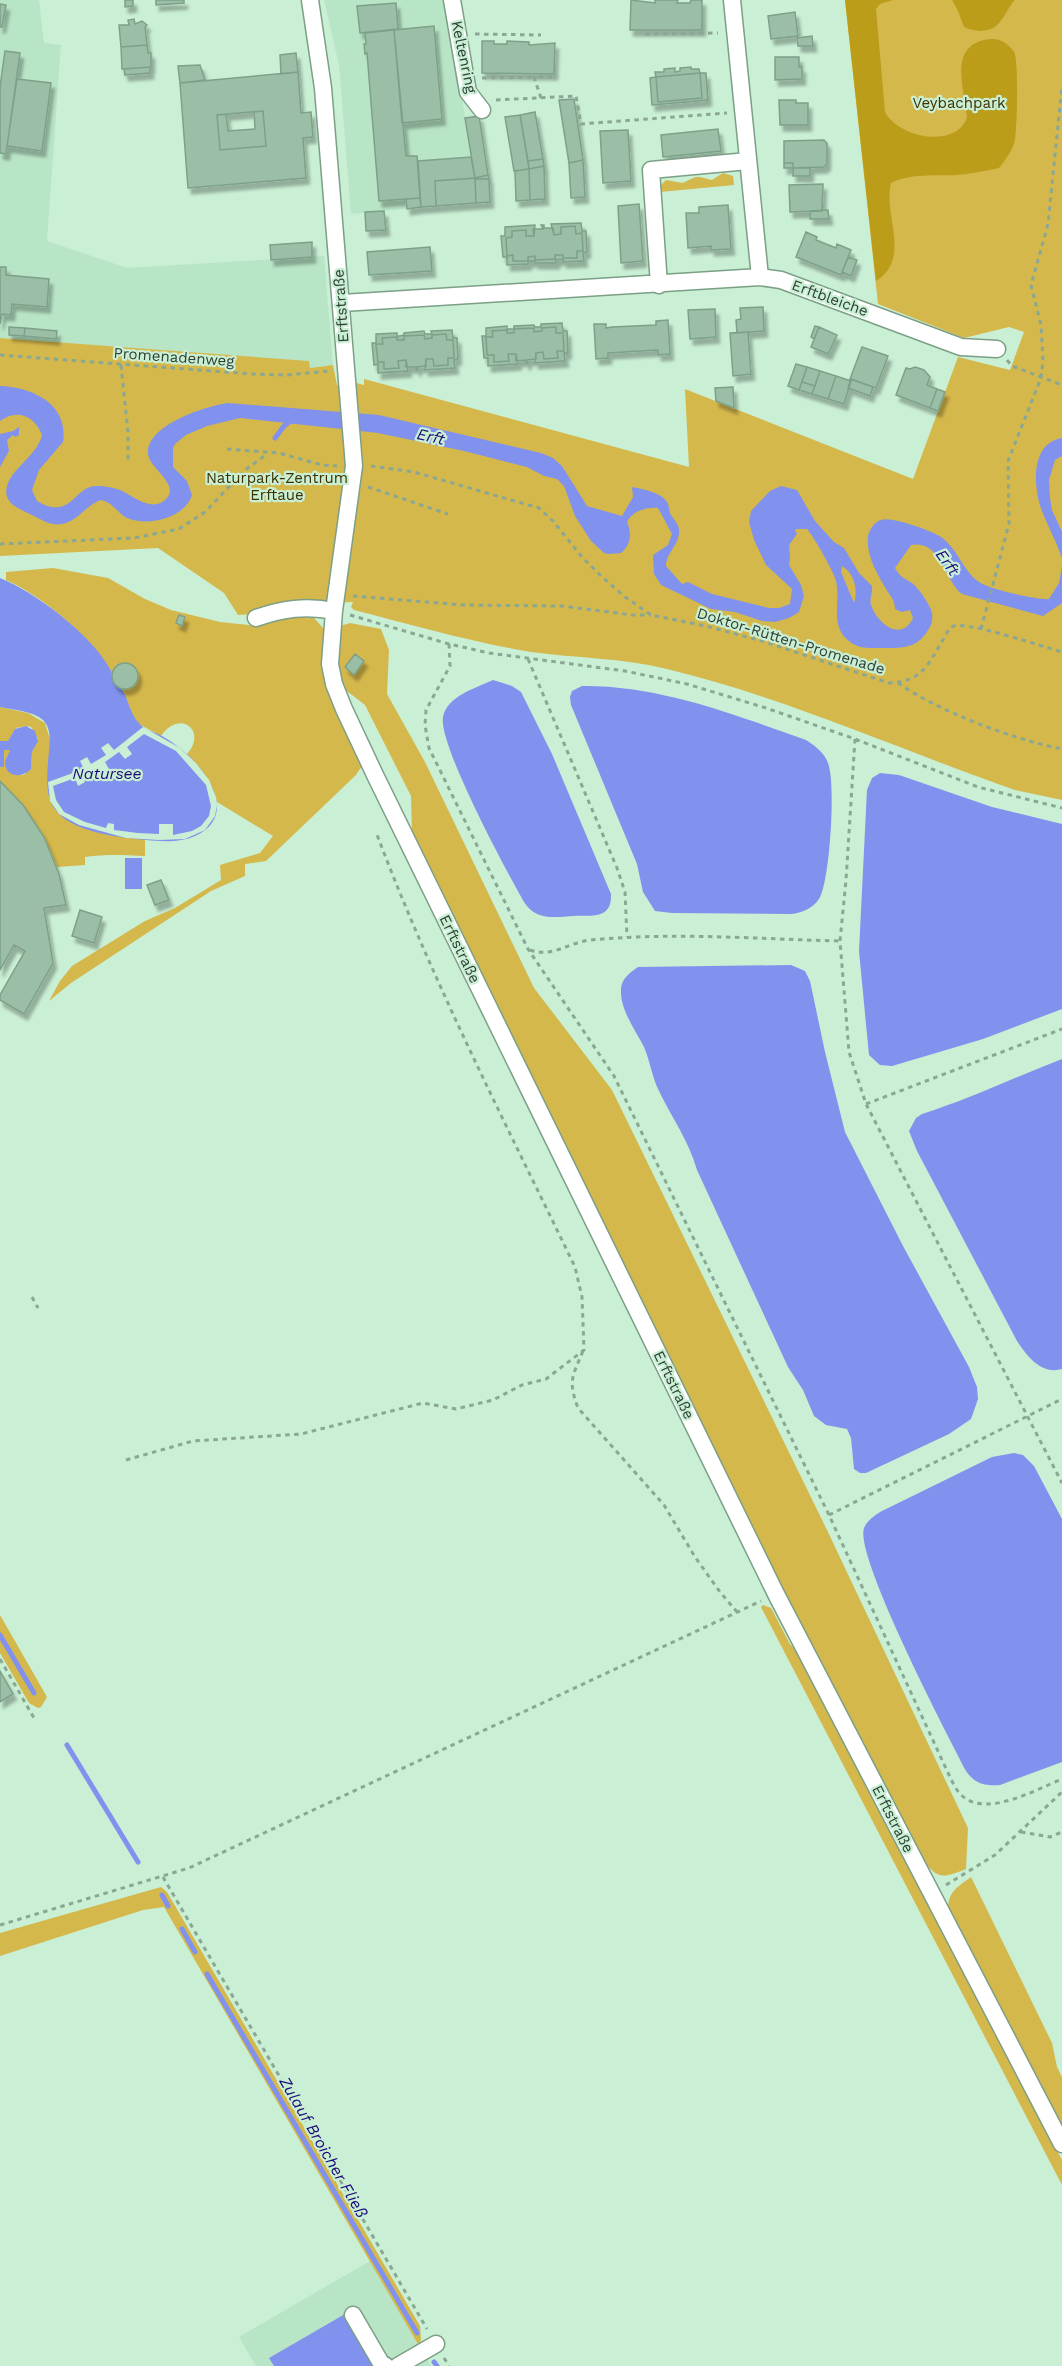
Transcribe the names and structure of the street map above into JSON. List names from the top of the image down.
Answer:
{
  "streets": {
    "street": ["Keltenring", "Erftbleiche", "Erftstraße"],
    "path": ["Promenadenweg", "Doktor-Rütten-Promenade"]
  },
  "crossings": [
    ["Erftbleiche", "Erftstraße"],
    ["Erftstraße", "Promenadenweg"],
    ["Erftstraße", "Doktor-Rütten-Promenade"]
  ],
  "water": ["Erft", "Natursee", "Zulauf Broicher Fließ"],
  "parks": ["Veybachpark", "Naturpark-Zentrum Erftaue"]
}
